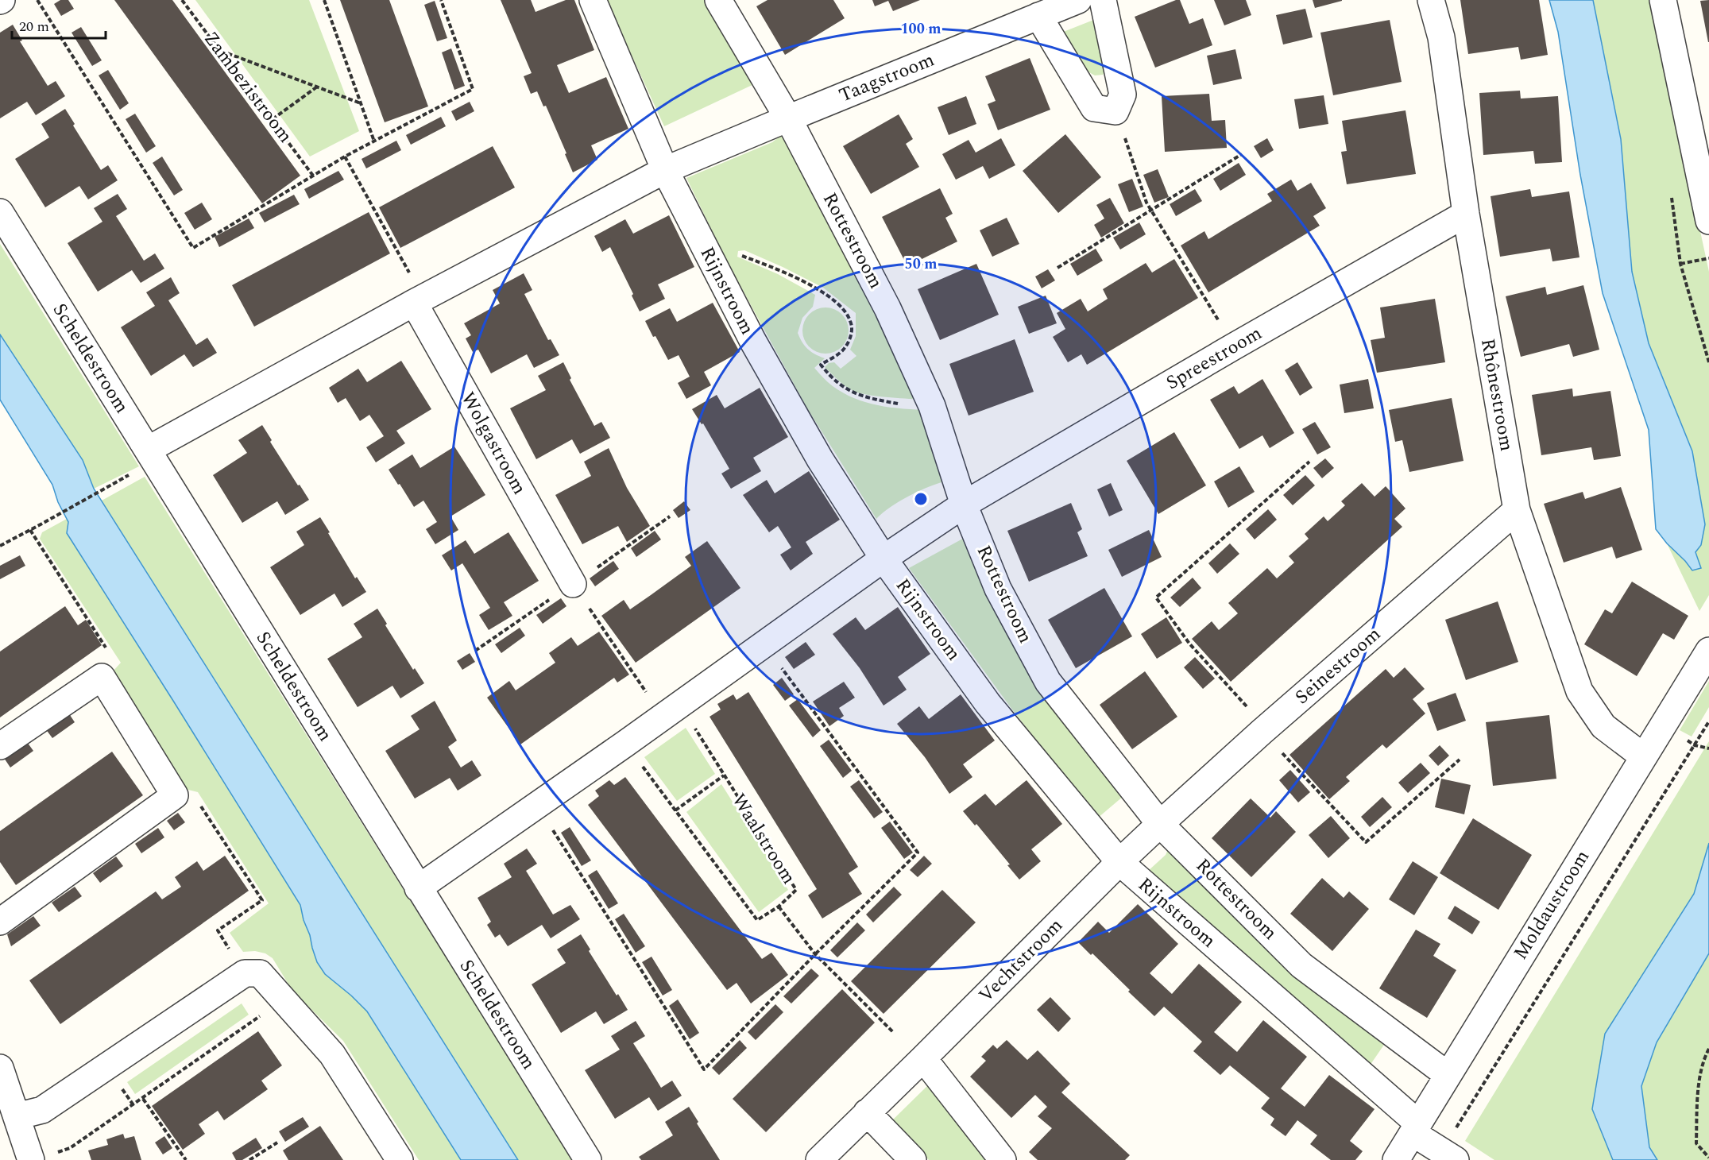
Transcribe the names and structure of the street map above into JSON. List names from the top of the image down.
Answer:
{
  "streets": {
    "street": [
      "Taagstroom",
      "Rottestroom",
      "Rijnstroom",
      "Scheldestroom",
      "Spreestroom",
      "Rhônestroom",
      "Wolgastroom",
      "Seinestroom",
      "Moldaustroom",
      "Vechtstroom"
    ],
    "path": ["Zambezistroom", "Waalstroom"]
  },
  "crossings": [
    ["Taagstroom", "Rottestroom"],
    ["Taagstroom", "Rijnstroom"],
    ["Rottestroom", "Spreestroom"],
    ["Rottestroom", "Seinestroom"],
    ["Rottestroom", "Moldaustroom"],
    ["Rottestroom", "Vechtstroom"],
    ["Rijnstroom", "Spreestroom"],
    ["Rijnstroom", "Moldaustroom"],
    ["Rijnstroom", "Vechtstroom"],
    ["Spreestroom", "Rhônestroom"],
    ["Rhônestroom", "Seinestroom"],
    ["Rhônestroom", "Moldaustroom"],
    ["Wolgastroom", "Waalstroom"],
    ["Seinestroom", "Vechtstroom"]
  ],
  "scale_bar": "20 m",
  "rings": ["100 m", "50 m"]
}
